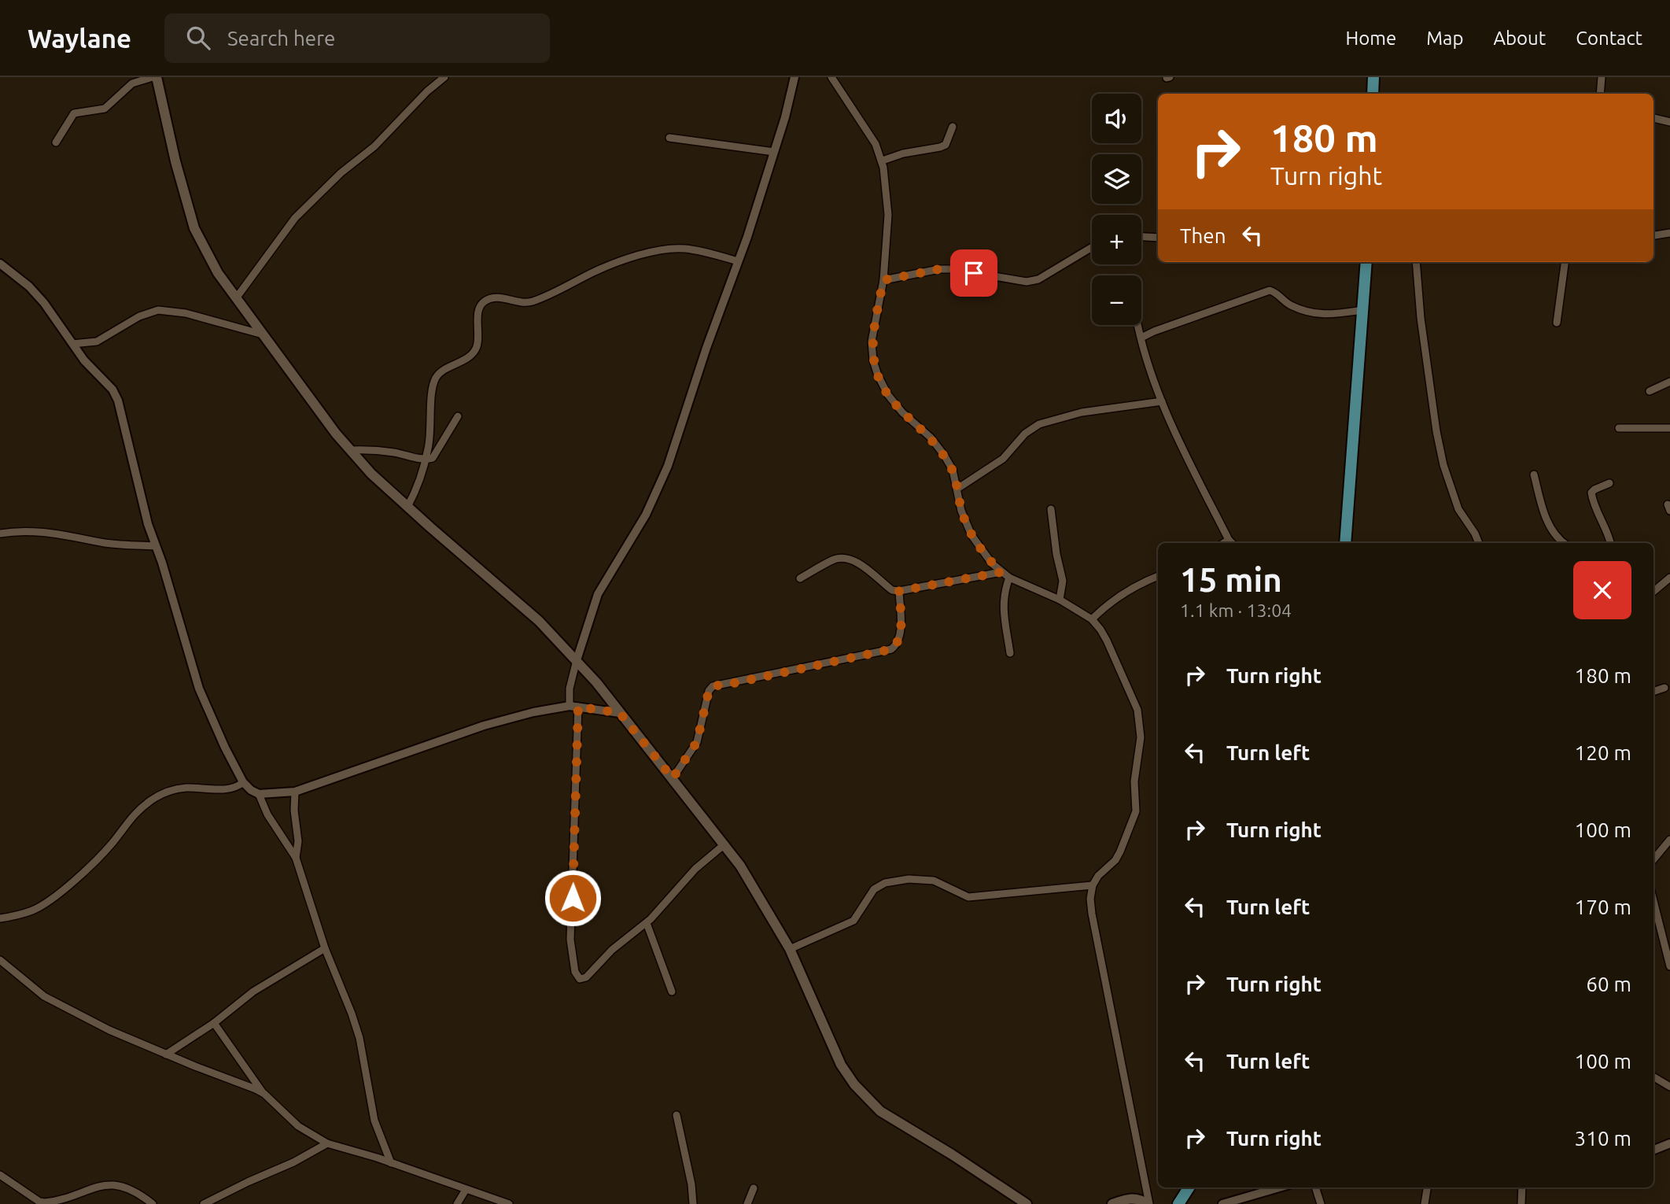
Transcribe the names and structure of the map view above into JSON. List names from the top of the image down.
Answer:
{
  "page": {
    "header": "Waylane",
    "search": "Search here",
    "nav": [
      "Home",
      "Map",
      "About",
      "Contact"
    ],
    "map_buttons": ["+", "−"],
    "turn": ["180 m", "Turn right"],
    "then": "Then",
    "heading": ["15 min", "1.1 km · 13:04"],
    "list": [
      {
        "name": "Turn right",
        "value": "180 m"
      },
      {
        "name": "Turn left",
        "value": "120 m"
      },
      {
        "name": "Turn right",
        "value": "100 m"
      },
      {
        "name": "Turn left",
        "value": "170 m"
      },
      {
        "name": "Turn right",
        "value": "60 m"
      },
      {
        "name": "Turn left",
        "value": "100 m"
      },
      {
        "name": "Turn right",
        "value": "310 m"
      }
    ]
  }
}
